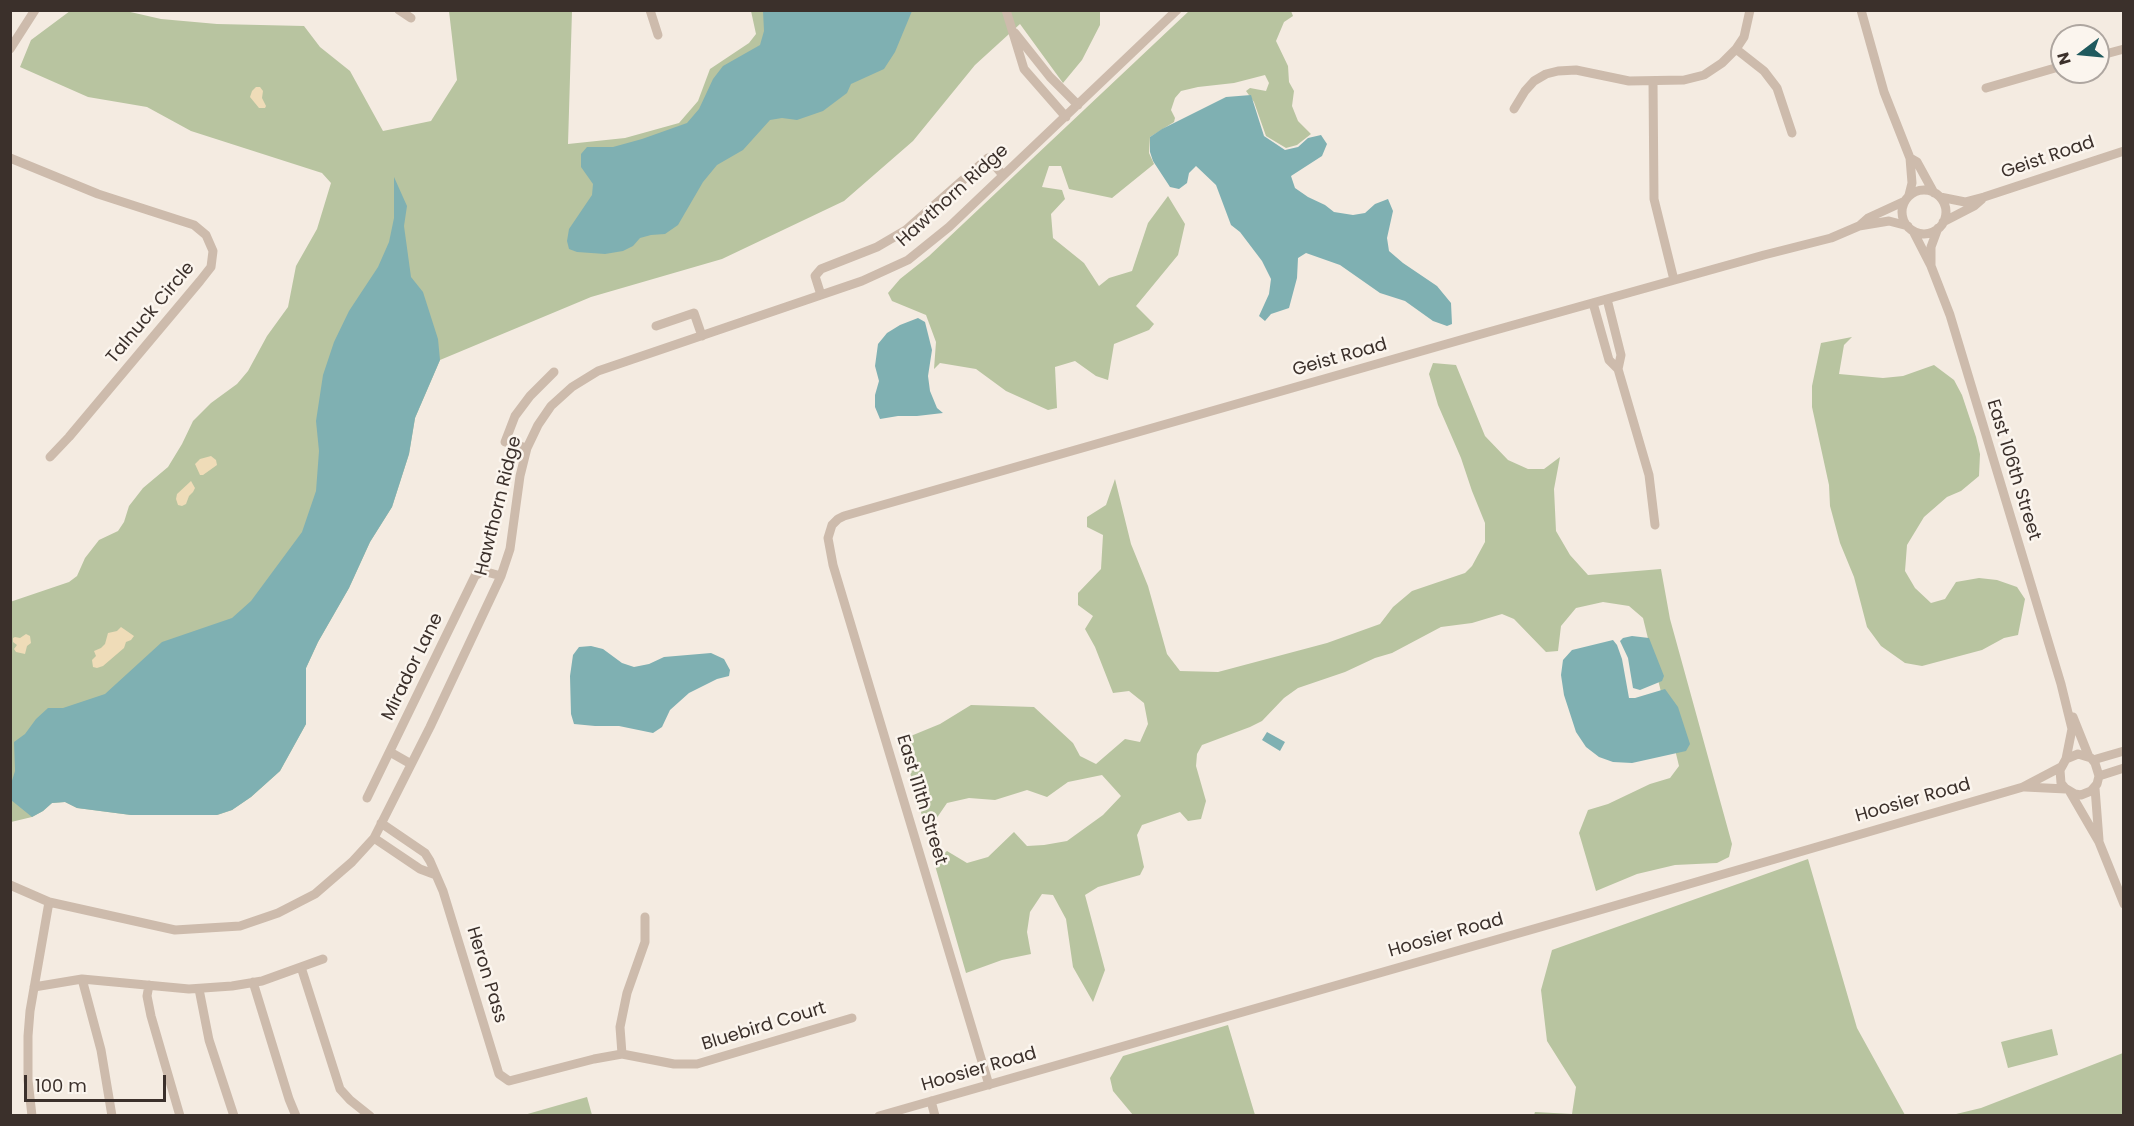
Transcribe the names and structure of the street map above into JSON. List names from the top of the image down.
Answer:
{
  "streets": {
    "street": [
      "Geist Road",
      "Hawthorn Ridge",
      "Talnuck Circle",
      "East 106th Street",
      "Mirador Lane",
      "East 111th Street",
      "Hoosier Road",
      "Heron Pass",
      "Bluebird Court"
    ]
  },
  "crossings": [
    ["Geist Road", "East 106th Street"],
    ["Geist Road", "East 111th Street"],
    ["Hawthorn Ridge", "Mirador Lane"],
    ["Hawthorn Ridge", "Heron Pass"],
    ["East 106th Street", "Hoosier Road"],
    ["East 111th Street", "Hoosier Road"],
    ["Heron Pass", "Bluebird Court"]
  ],
  "scale_bar": "100 m",
  "north": "left"
}
